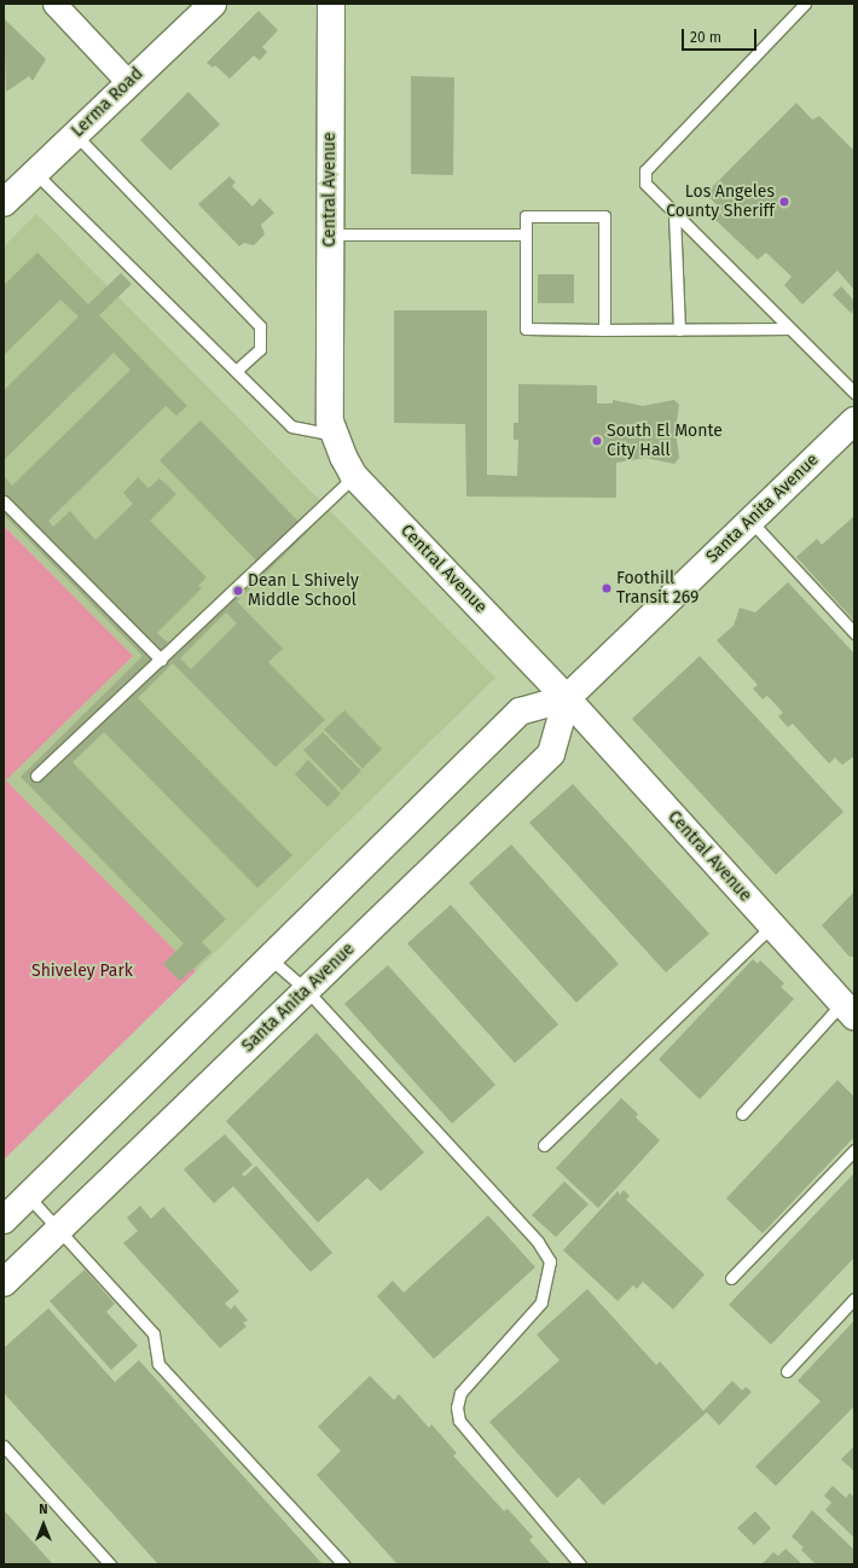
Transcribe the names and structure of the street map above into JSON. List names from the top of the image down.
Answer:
{
  "streets": {
    "main road": ["Lerma Road", "Central Avenue", "Santa Anita Avenue"]
  },
  "crossings": [
    ["Central Avenue", "Santa Anita Avenue"]
  ],
  "parks": ["Shiveley Park"],
  "places": [
    "Los Angeles County Sheriff",
    "South El Monte City Hall",
    "Foothill Transit 269",
    "Dean L Shively Middle School"
  ],
  "scale_bar": "20 m",
  "north": "top"
}
